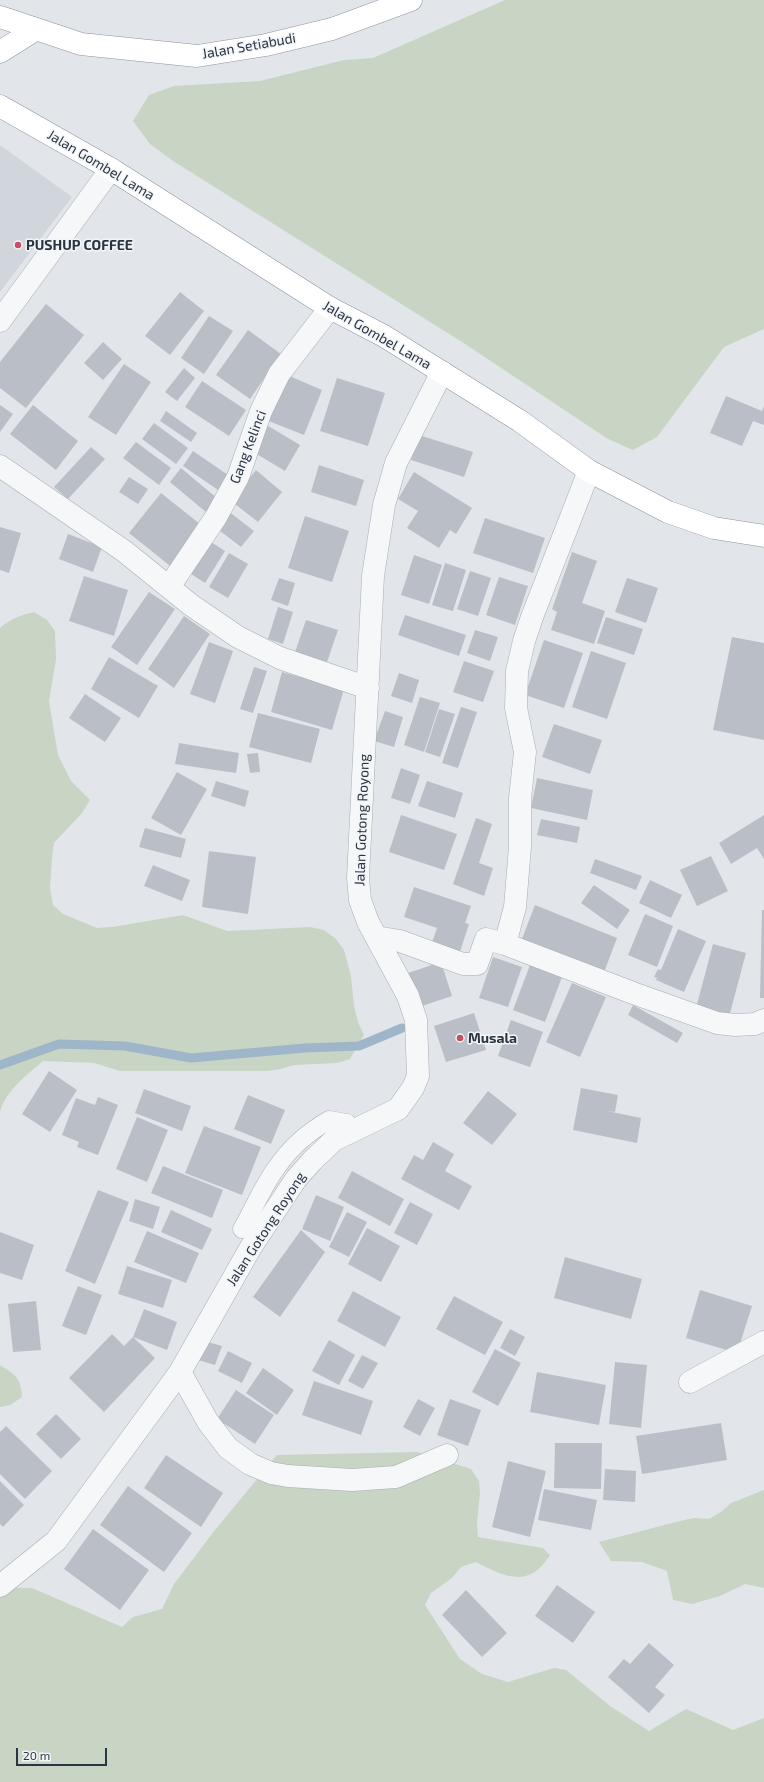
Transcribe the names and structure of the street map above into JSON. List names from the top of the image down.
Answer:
{
  "streets": {
    "highway": ["Jalan Setiabudi", "Jalan Gombel Lama"],
    "street": ["Gang Kelinci", "Jalan Gotong Royong"]
  },
  "crossings": [
    ["Jalan Gombel Lama", "Gang Kelinci"],
    ["Jalan Gombel Lama", "Jalan Gotong Royong"]
  ],
  "places": ["PUSHUP COFFEE", "Musala"],
  "scale_bar": "20 m"
}
